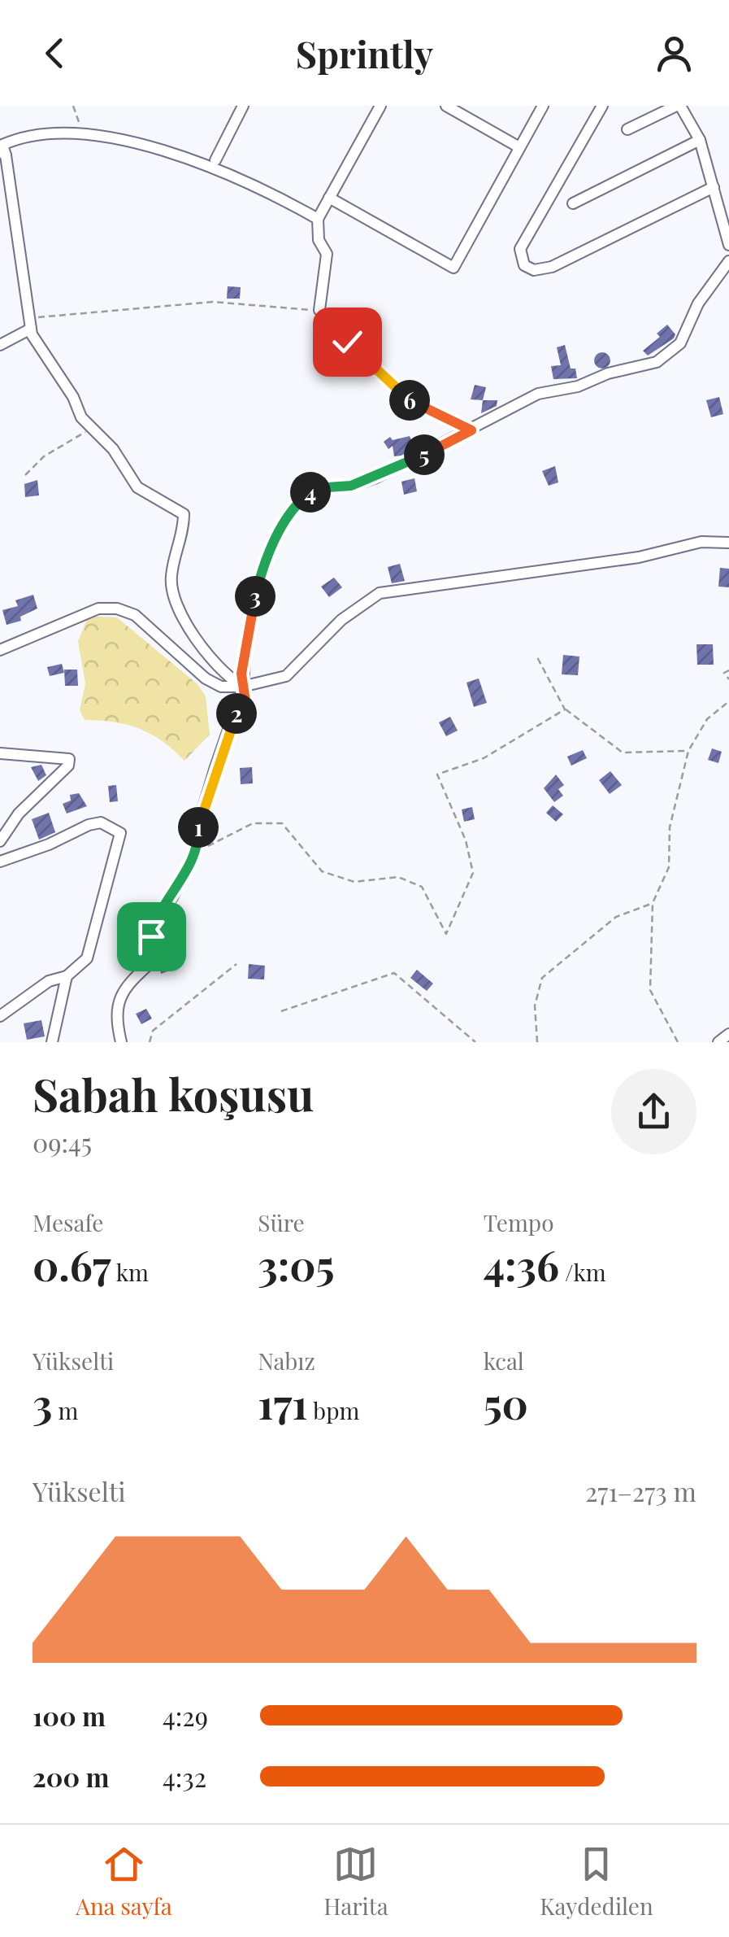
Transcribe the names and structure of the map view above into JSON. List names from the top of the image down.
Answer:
{
  "page": {
    "header": "Sprintly",
    "pins": [
      "6",
      "5",
      "4",
      "3",
      "2",
      "1"
    ],
    "heading": ["Sabah koşusu", "09:45"],
    "stats": [
      ["Mesafe", "0.67 km"],
      ["Süre", "3:05"],
      ["Tempo", "4:36 /km"],
      ["Yükselti", "3 m"],
      ["Nabız", "171 bpm"],
      ["kcal", "50"]
    ],
    "chart": ["Yükselti", "271–273 m"],
    "list": [
      {
        "name": "100 m",
        "note": "4:29"
      },
      {
        "name": "200 m",
        "note": "4:32"
      }
    ],
    "tabs": ["Ana sayfa", "Harita", "Kaydedilen"]
  }
}
